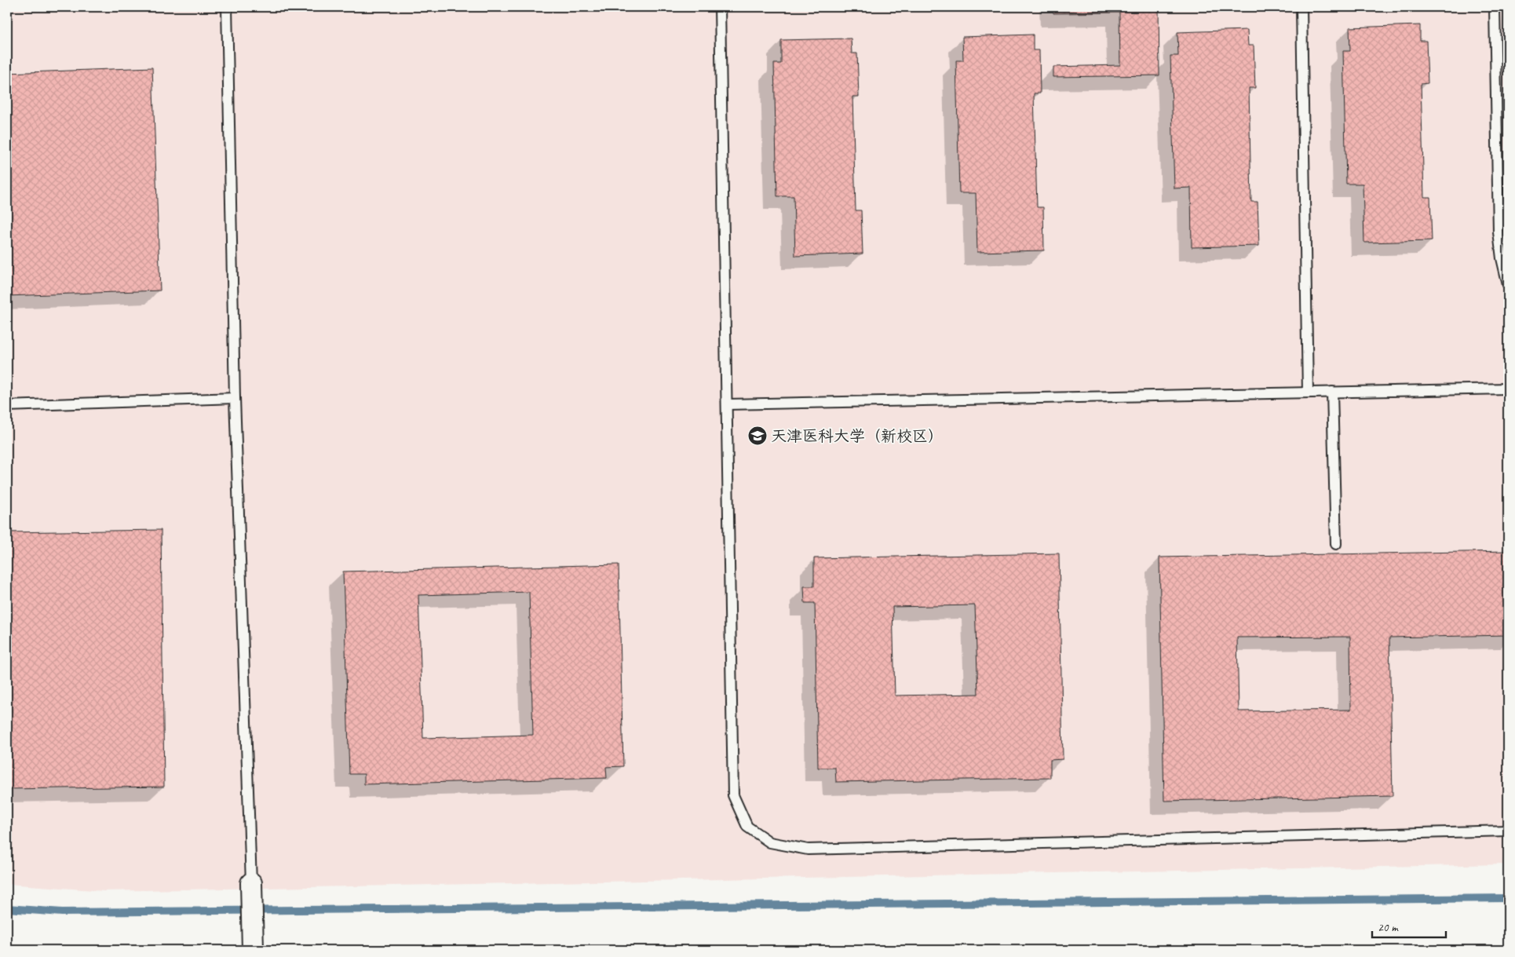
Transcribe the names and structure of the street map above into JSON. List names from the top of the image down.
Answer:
{
  "places": {
    "school or university": ["天津医科大学（新校区）"]
  },
  "scale_bar": "20 m"
}
